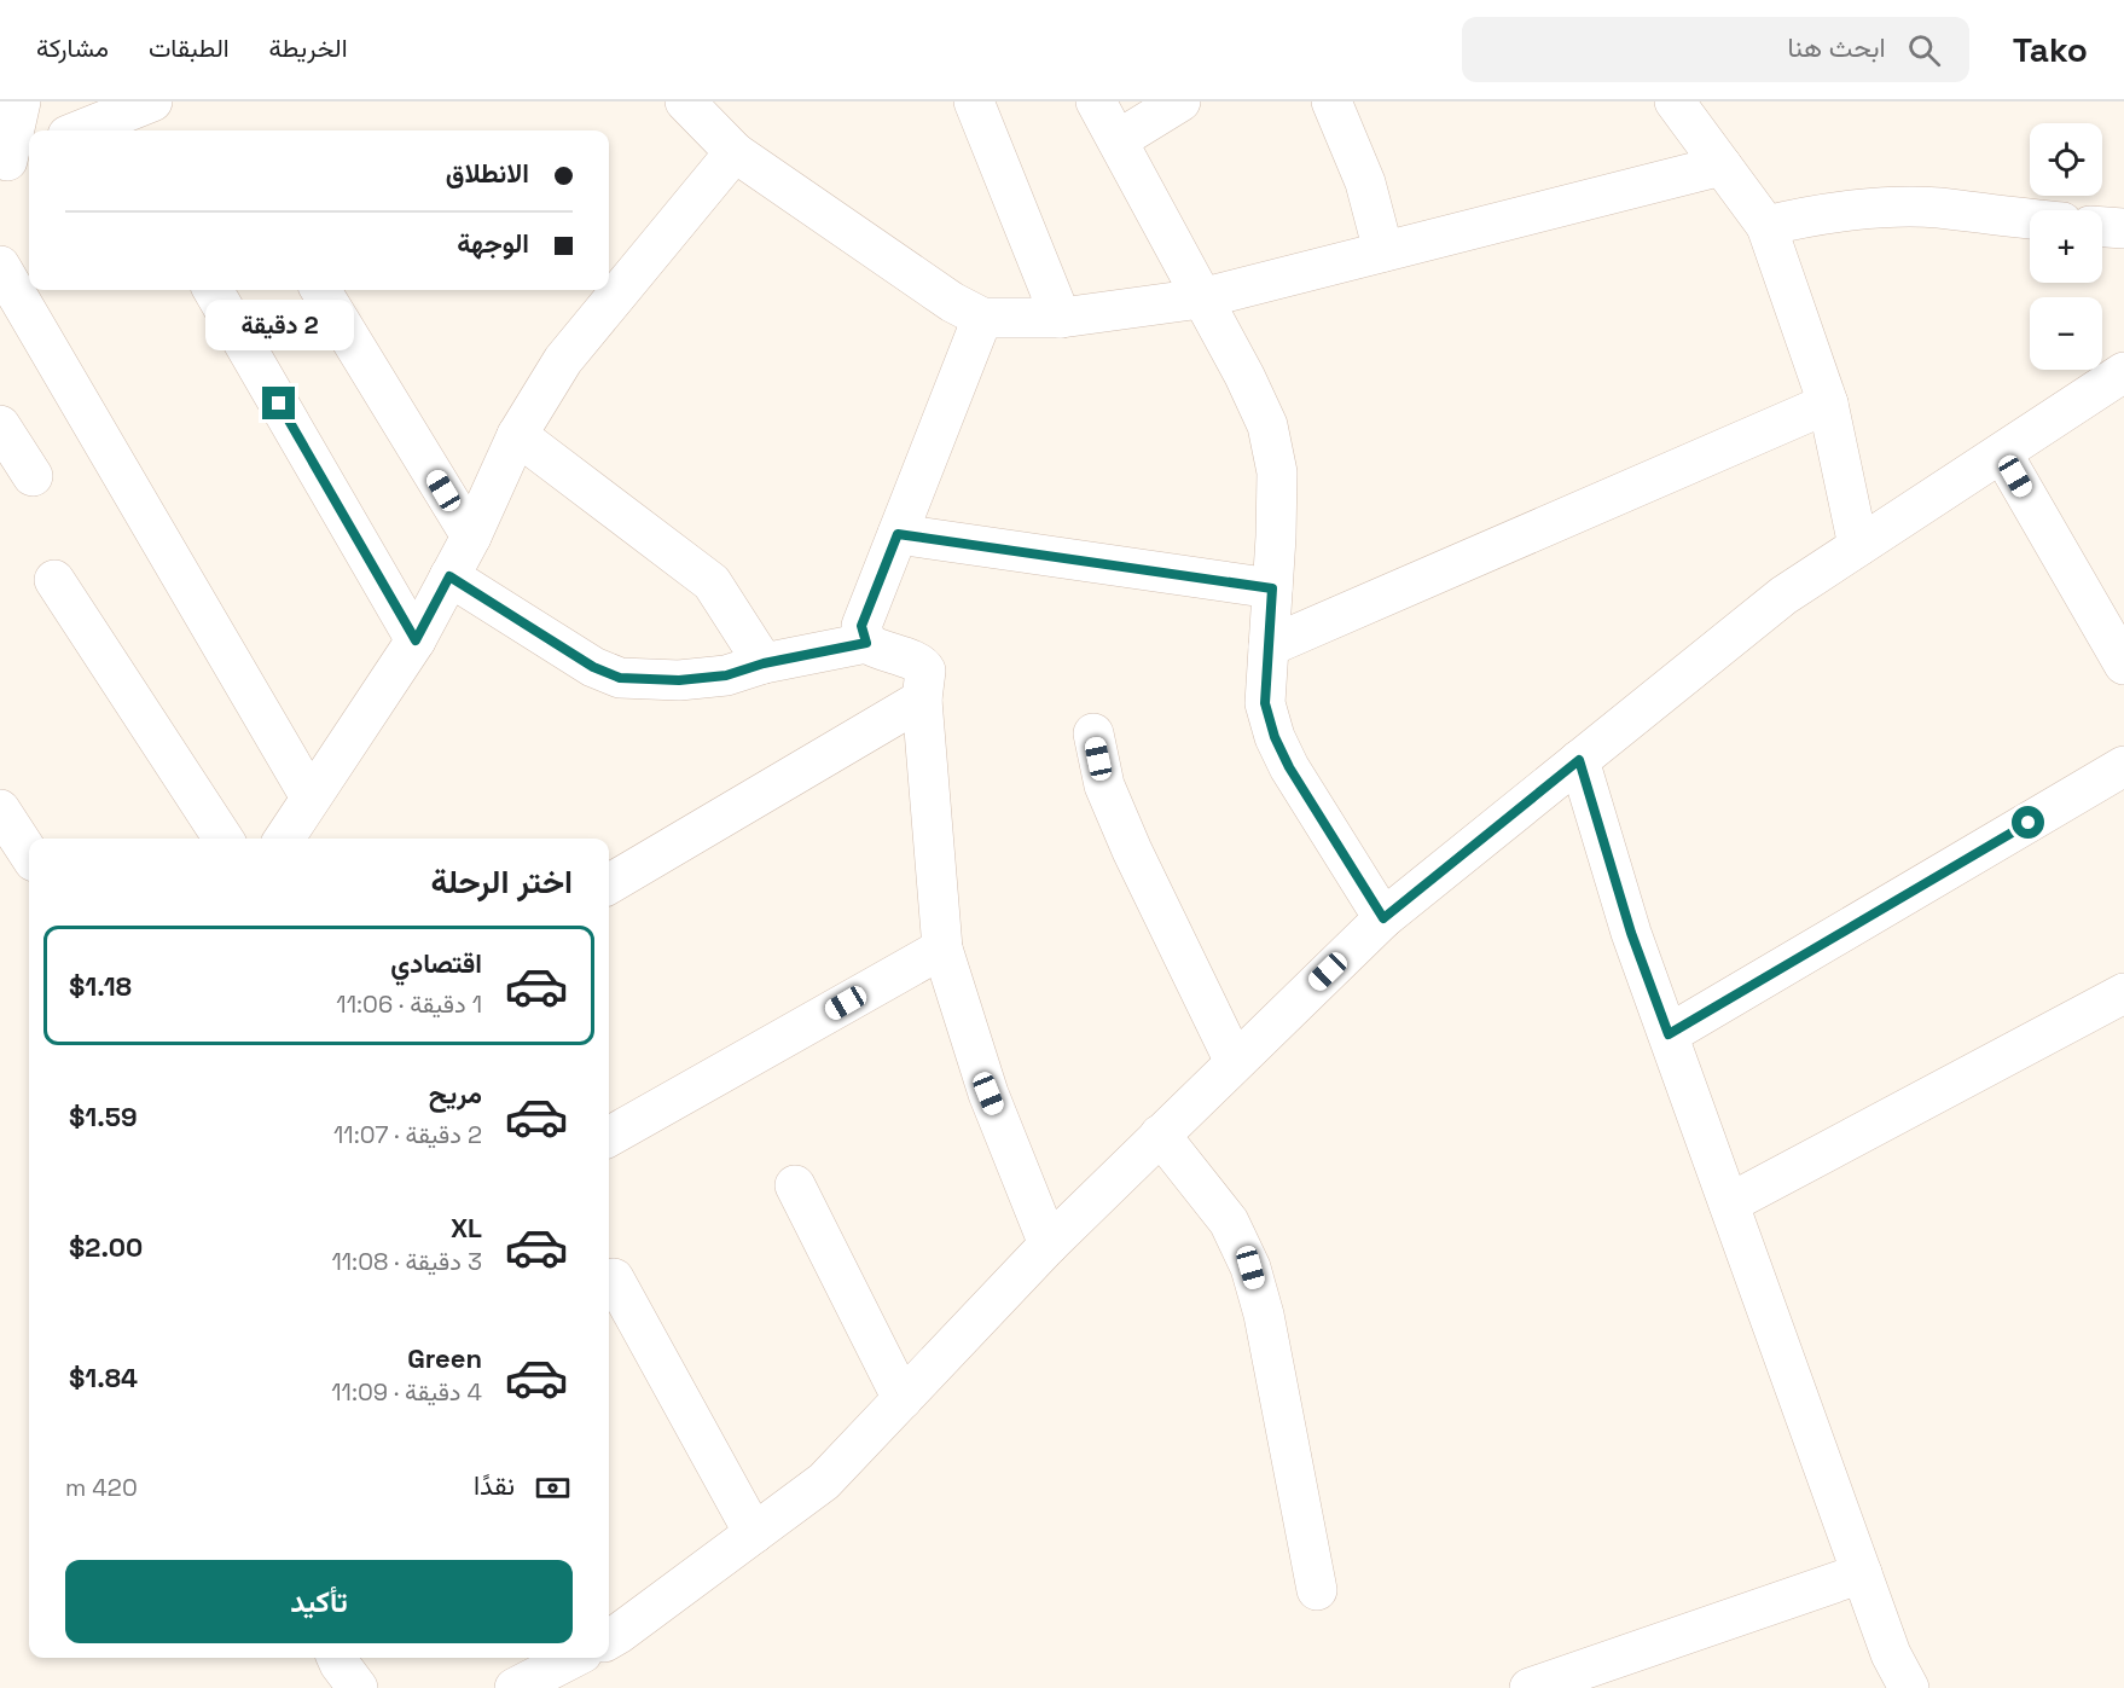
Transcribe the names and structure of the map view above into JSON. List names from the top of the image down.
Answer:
{
  "page": {
    "header": "Tako",
    "search": "ابحث هنا",
    "nav": ["الخريطة", "الطبقات", "مشاركة"],
    "map_buttons": ["+", "−"],
    "banner": ["الانطلاق", "الوجهة"],
    "bubble": "2 دقيقة",
    "heading": "اختر الرحلة",
    "list": [
      {
        "name": "اقتصادي",
        "note": "1 دقيقة · 11:06",
        "value": "$1.18"
      },
      {
        "name": "مريح",
        "note": "2 دقيقة · 11:07",
        "value": "$1.59"
      },
      {
        "name": "XL",
        "note": "3 دقيقة · 11:08",
        "value": "$2.00"
      },
      {
        "name": "Green",
        "note": "4 دقيقة · 11:09",
        "value": "$1.84"
      }
    ],
    "pay": ["نقدًا", "420 m"],
    "buttons": "تأكيد"
  }
}
